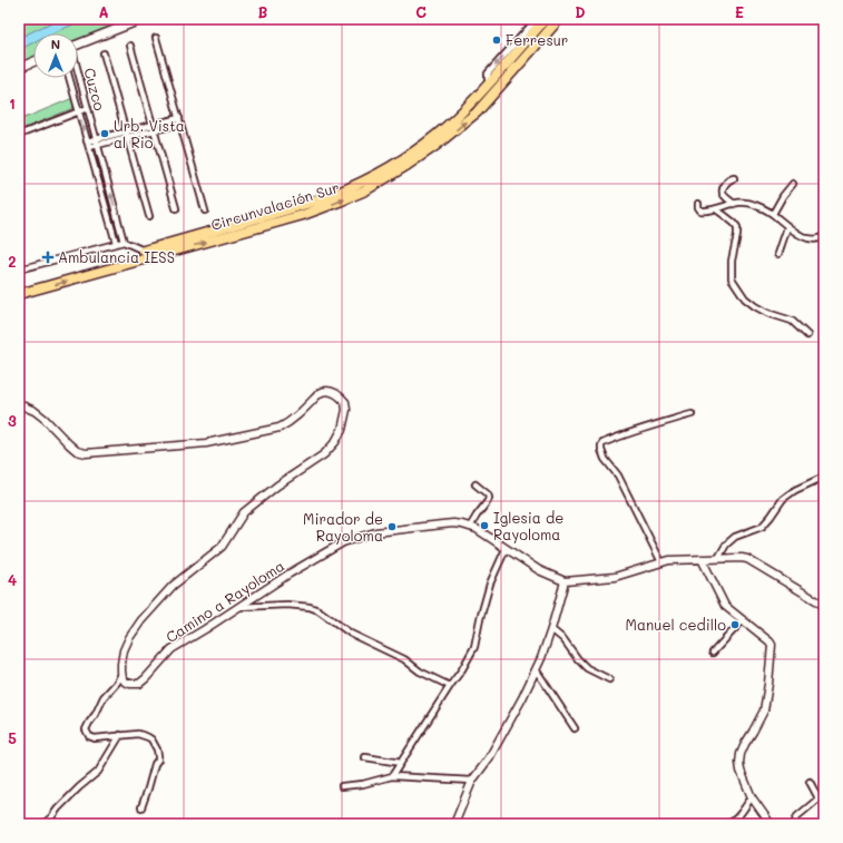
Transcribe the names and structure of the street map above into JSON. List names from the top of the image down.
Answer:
{
  "streets": {
    "highway": ["Circunvalación Sur"],
    "street": ["Cuzco", "Camino a Rayoloma"]
  },
  "places": {
    "other": [
      "Ferresur",
      "Urb. Vista al Rio",
      "Iglesia de Rayoloma",
      "Mirador de Rayoloma",
      "Manuel cedillo"
    ],
    "health": ["Ambulancia IESS"]
  },
  "north": "top",
  "grid": {
    "columns": [
      "A",
      "B",
      "C",
      "D",
      "E"
    ],
    "rows": [
      "1",
      "2",
      "3",
      "4",
      "5"
    ]
  }
}
